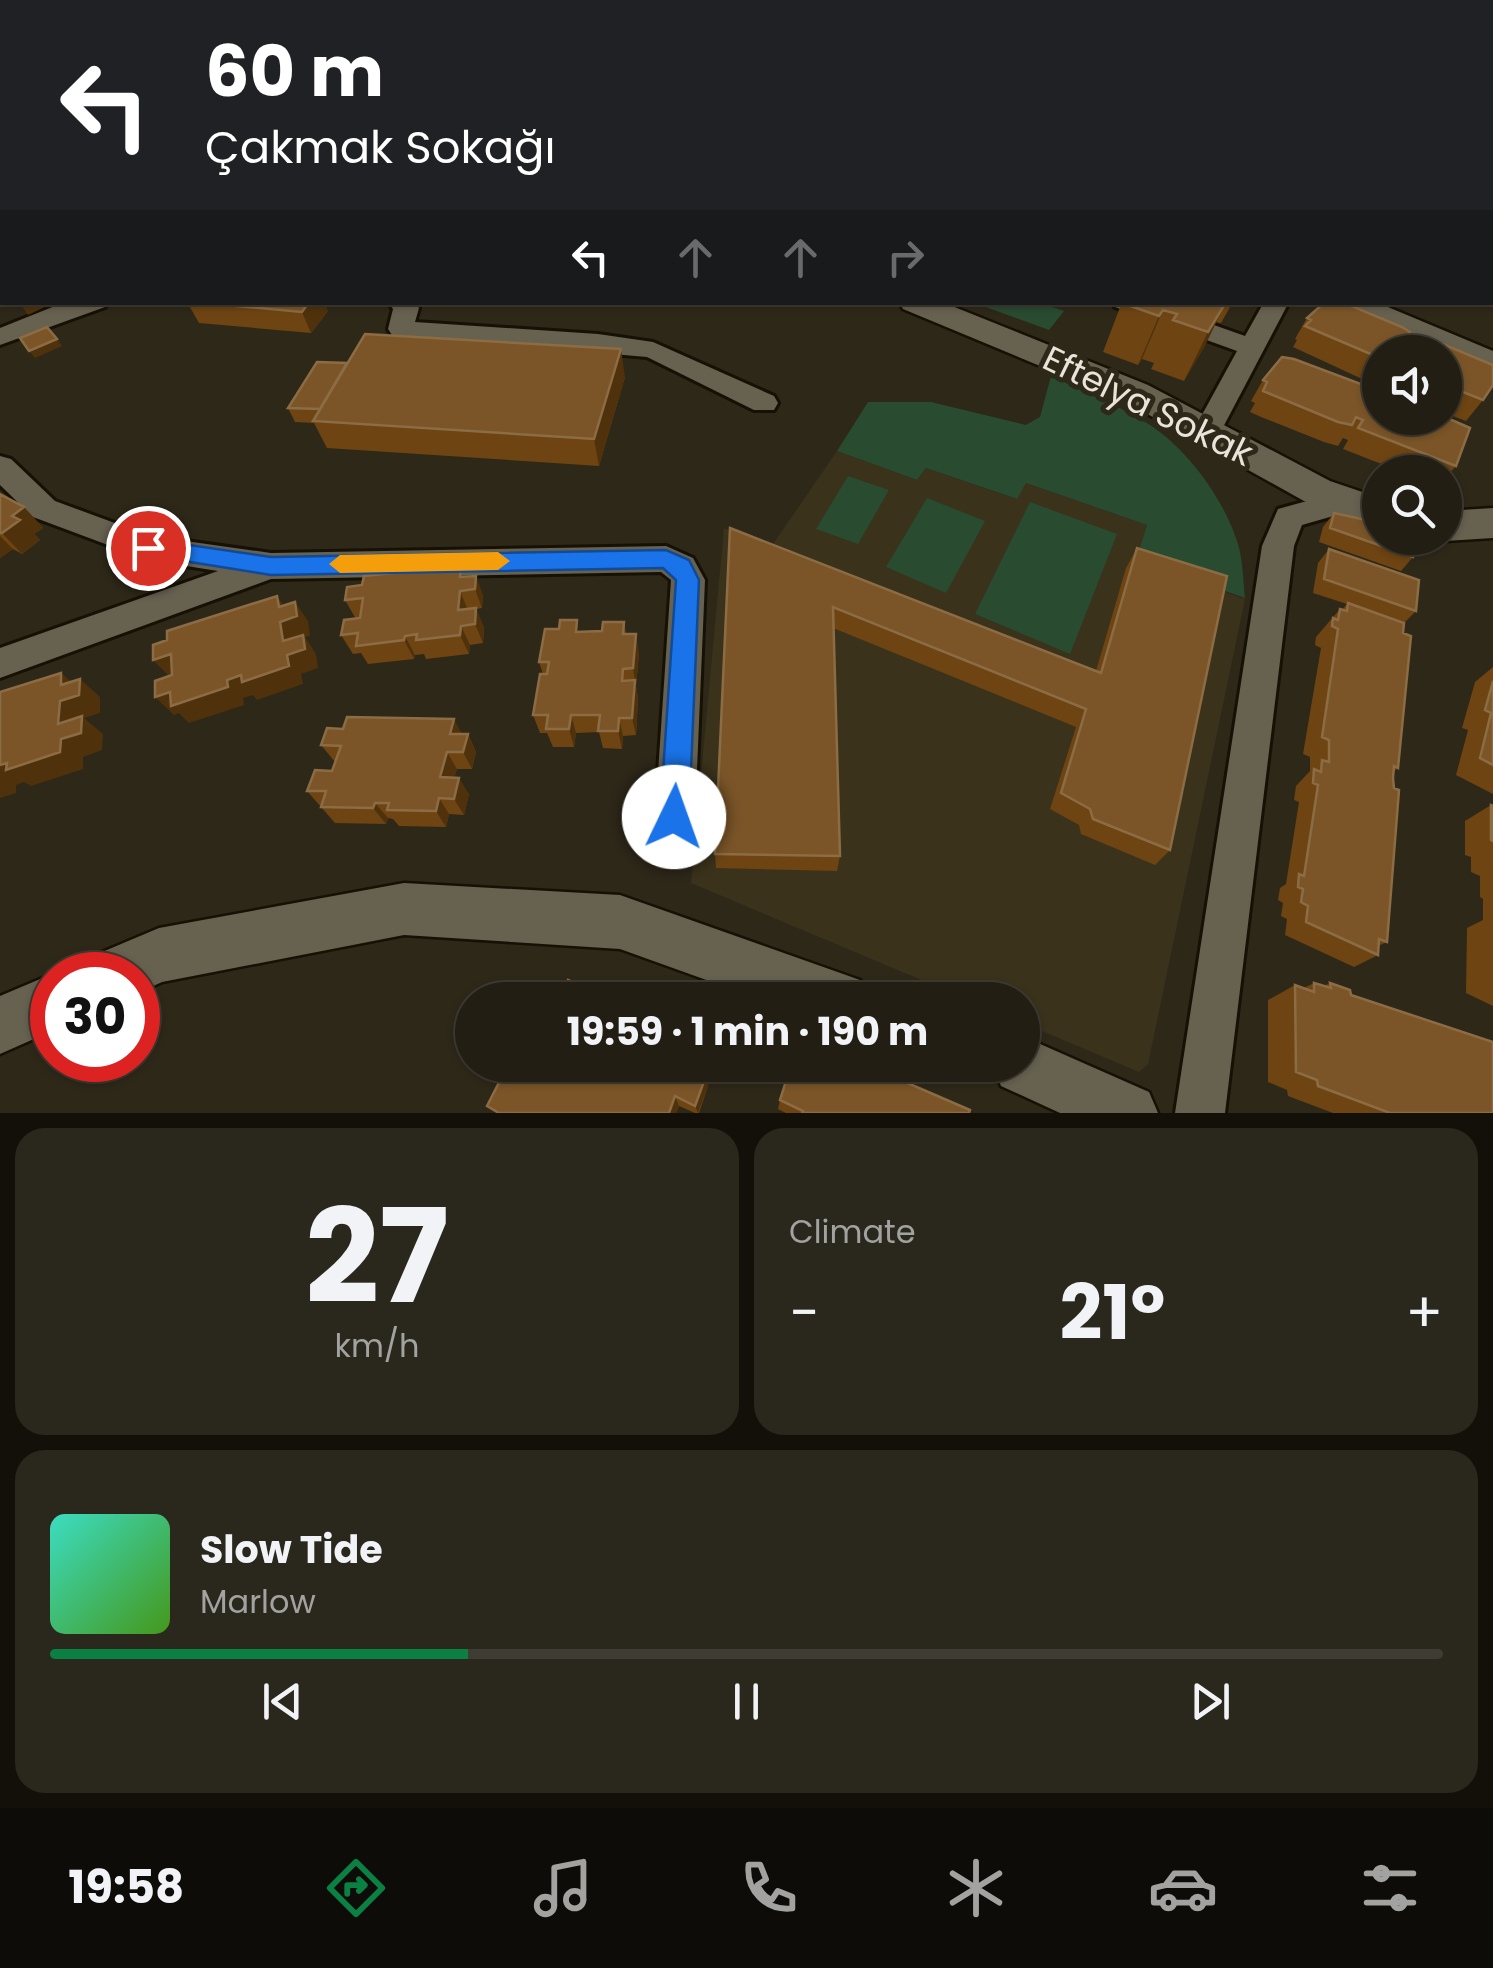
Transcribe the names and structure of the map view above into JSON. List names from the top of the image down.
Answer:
{
  "streets": {
    "street": ["Eftelya Sokak"]
  },
  "page": {
    "turn": ["60 m", "Çakmak Sokağı"],
    "limit": "30",
    "trip": "19:59 · 1 min · 190 m",
    "tile": [
      ["27", "km/h"],
      "Climate"
    ],
    "heat": ["−", "21°", "+"],
    "song": ["Slow Tide", "Marlow"],
    "tabs": "19:58"
  }
}
